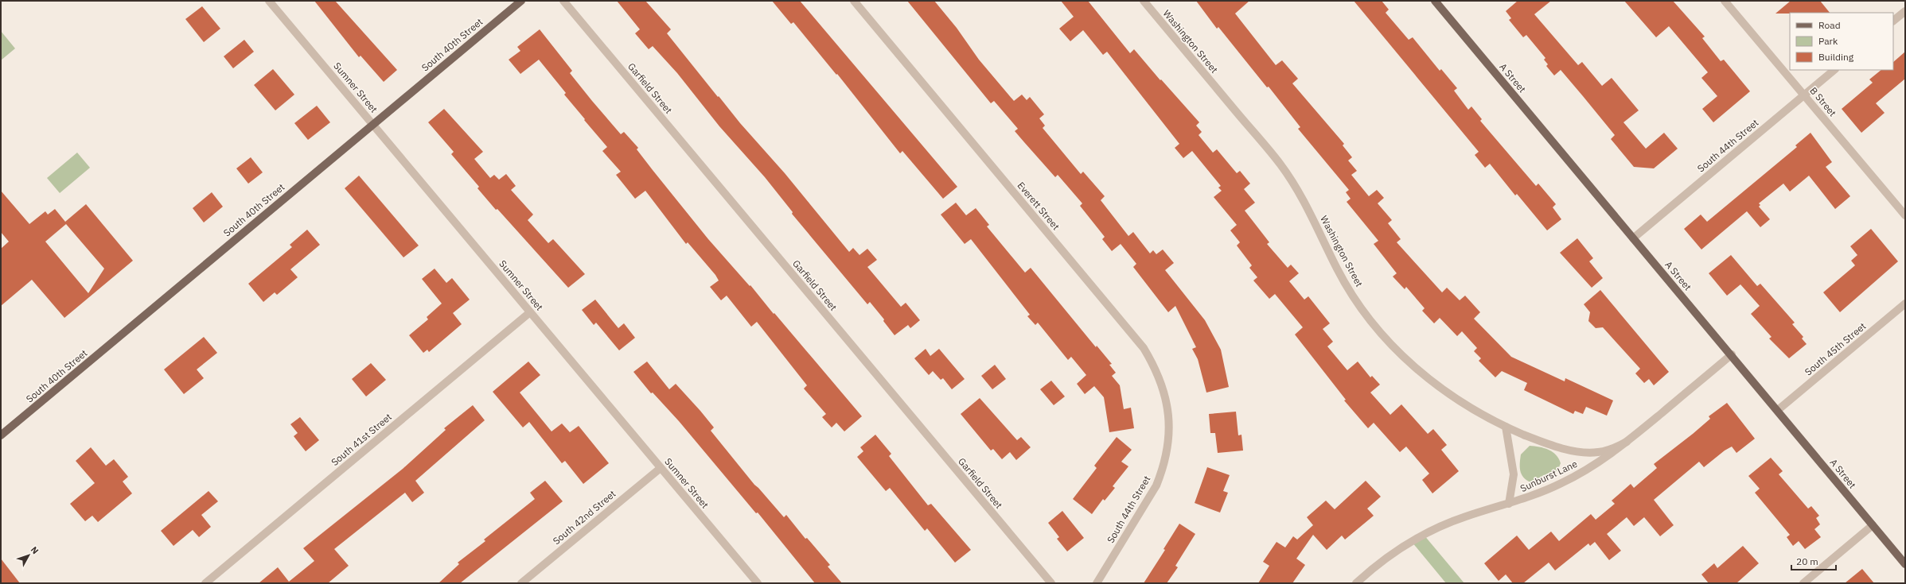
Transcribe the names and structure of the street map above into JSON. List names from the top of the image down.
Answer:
{
  "streets": {
    "main road": ["South 40th Street", "A Street"],
    "street": [
      "Washington Street",
      "Sumner Street",
      "Garfield Street",
      "B Street",
      "South 44th Street",
      "Everett Street",
      "South 45th Street",
      "South 41st Street",
      "Sunburst Lane",
      "South 42nd Street"
    ]
  },
  "crossings": [
    ["Washington Street", "Sunburst Lane"],
    ["South 40th Street", "Sumner Street"],
    ["A Street", "South 44th Street"],
    ["A Street", "South 45th Street"],
    ["A Street", "Sunburst Lane"],
    ["Sumner Street", "South 41st Street"],
    ["Sumner Street", "South 42nd Street"],
    ["B Street", "South 44th Street"],
    ["South 44th Street", "Everett Street"]
  ],
  "legend": ["Road", "Park", "Building"],
  "scale_bar": "20 m",
  "north": "top right"
}
